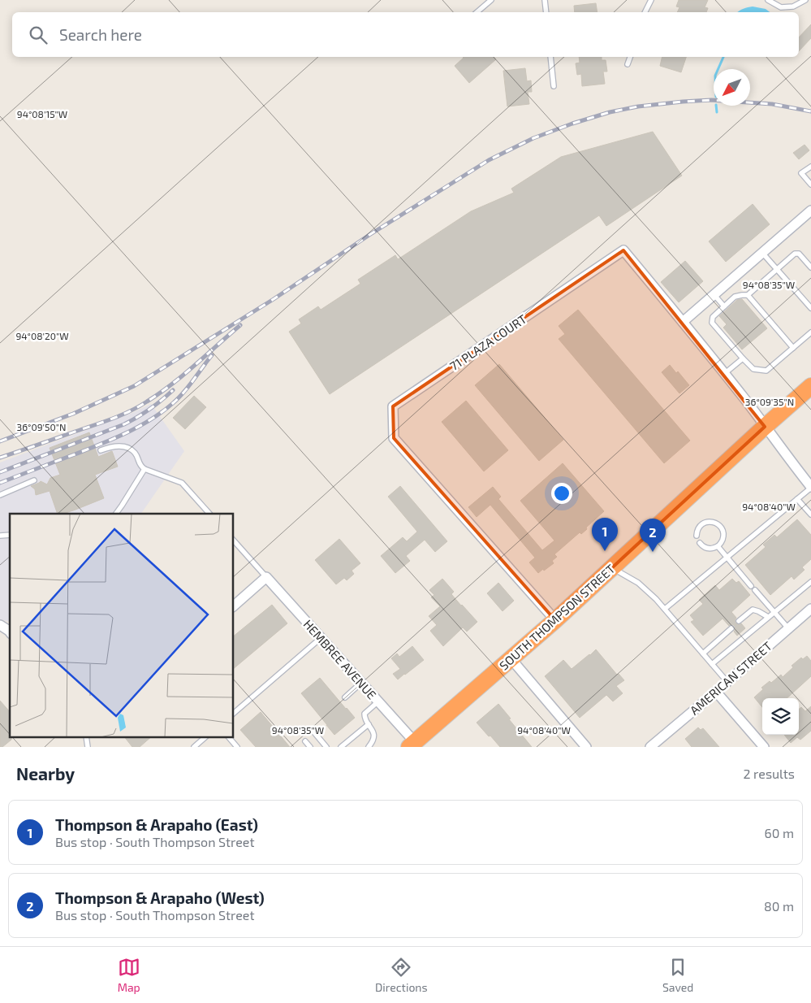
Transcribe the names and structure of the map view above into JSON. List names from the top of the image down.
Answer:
{
  "streets": {
    "highway": ["SOUTH THOMPSON STREET"],
    "street": ["71 PLAZA COURT", "HEMBREE AVENUE", "AMERICAN STREET"]
  },
  "crossings": [
    ["71 PLAZA COURT", "SOUTH THOMPSON STREET"],
    ["SOUTH THOMPSON STREET", "HEMBREE AVENUE"]
  ],
  "north": "bottom left",
  "page": {
    "search": "Search here",
    "pins": ["1", "2"],
    "heading": ["Nearby", "2 results"],
    "list": [
      {
        "mark": "1",
        "name": "Thompson & Arapaho (East)",
        "note": "Bus stop · South Thompson Street",
        "value": "60 m"
      },
      {
        "mark": "2",
        "name": "Thompson & Arapaho (West)",
        "note": "Bus stop · South Thompson Street",
        "value": "80 m"
      }
    ],
    "nav": ["Map", "Directions", "Saved"]
  },
  "coordinates": [
    "94°08'15\"W",
    "94°08'35\"W",
    "94°08'20\"W",
    "36°09'35\"N",
    "36°09'50\"N",
    "94°08'40\"W"
  ]
}
